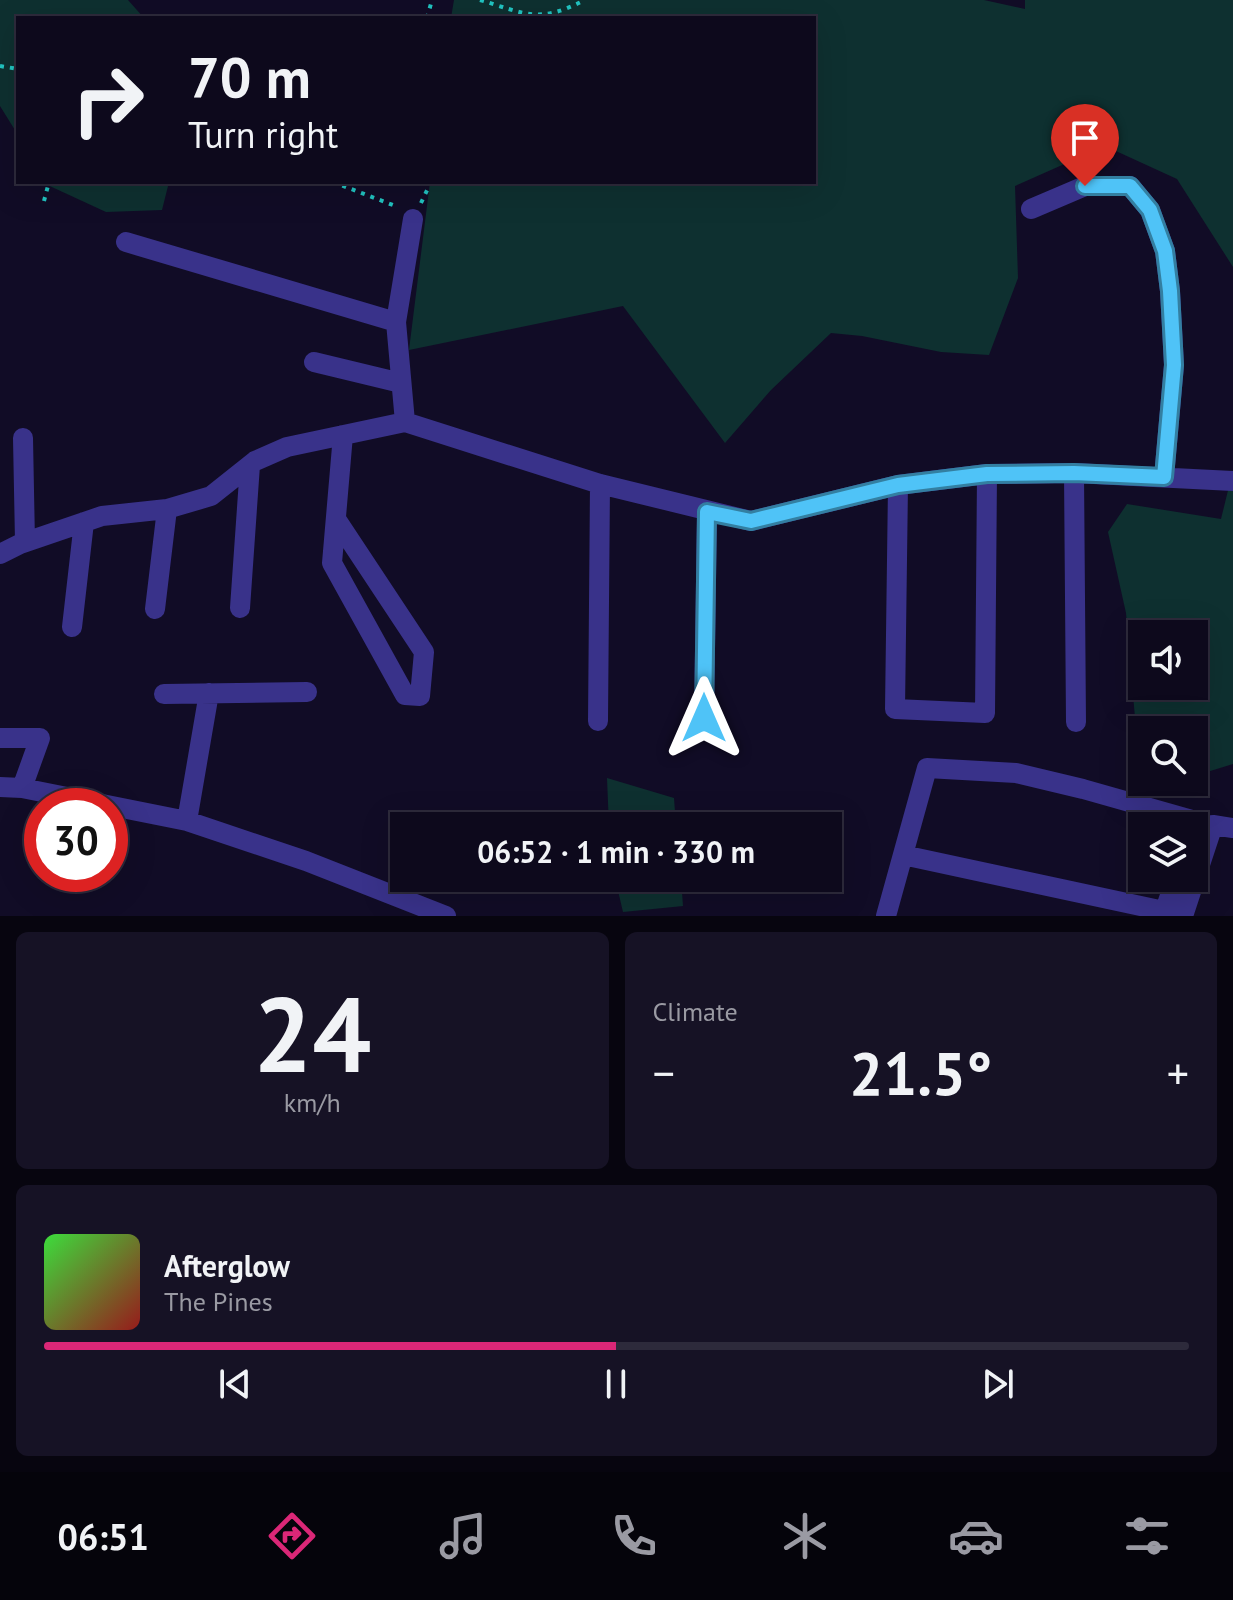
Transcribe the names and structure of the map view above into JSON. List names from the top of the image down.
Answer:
{
  "page": {
    "turn": ["70 m", "Turn right"],
    "limit": "30",
    "trip": "06:52 · 1 min · 330 m",
    "tile": [
      ["24", "km/h"],
      "Climate"
    ],
    "heat": ["−", "21.5°", "+"],
    "song": ["Afterglow", "The Pines"],
    "tabs": "06:51"
  }
}
